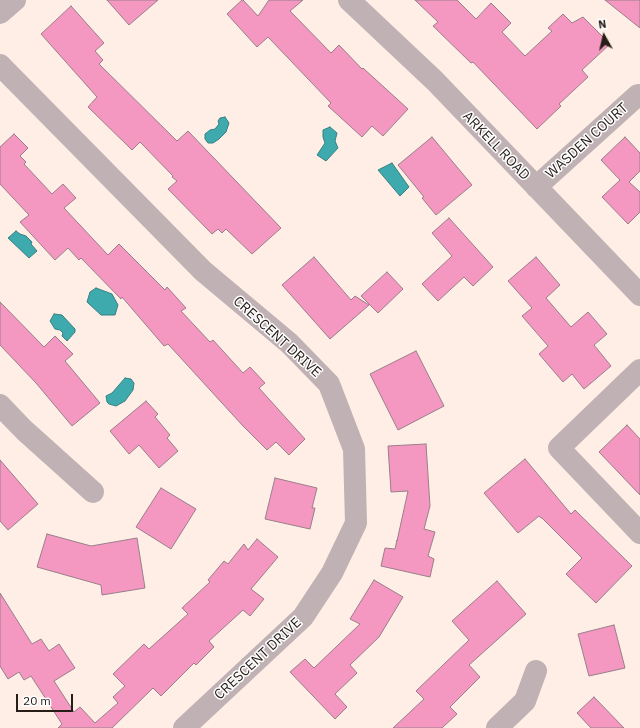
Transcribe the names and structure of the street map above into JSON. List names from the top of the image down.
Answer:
{
  "streets": {
    "street": ["WASDEN COURT", "ARKELL ROAD", "CRESCENT DRIVE"]
  },
  "crossings": [
    ["WASDEN COURT", "ARKELL ROAD"]
  ],
  "scale_bar": "20 m",
  "north": "top"
}
